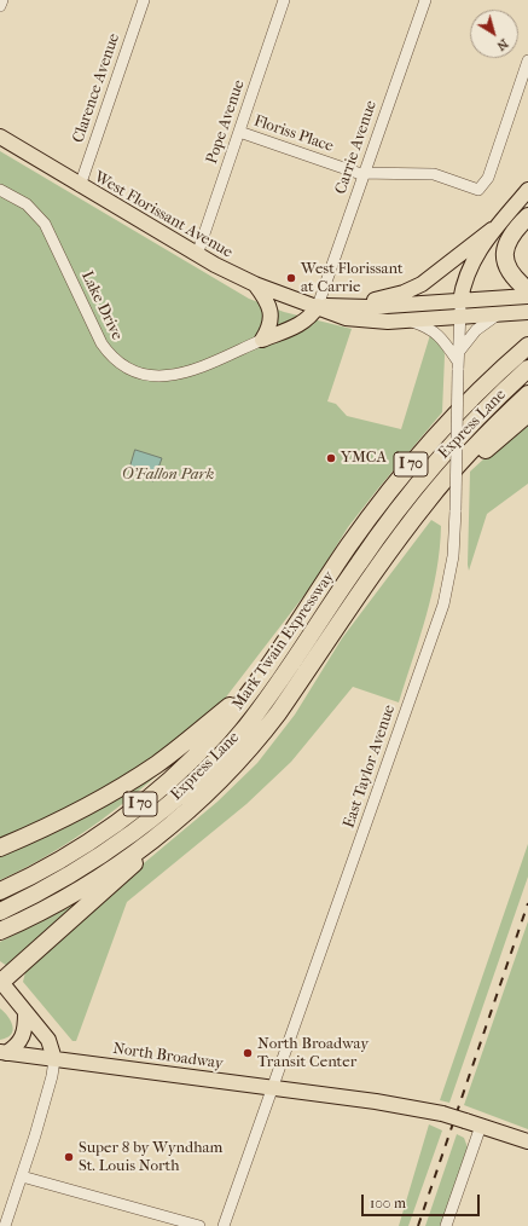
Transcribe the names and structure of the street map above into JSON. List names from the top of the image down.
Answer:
{
  "streets": {
    "highway": ["Express Lane", "I 70", "Mark Twain Expressway"],
    "main road": ["West Florissant Avenue", "North Broadway"],
    "street": [
      "Clarence Avenue",
      "Pope Avenue",
      "Floriss Place",
      "Carrie Avenue",
      "Lake Drive",
      "East Taylor Avenue"
    ]
  },
  "crossings": [
    ["Clarence Avenue", "West Florissant Avenue"],
    ["Pope Avenue", "Floriss Place"],
    ["Pope Avenue", "West Florissant Avenue"],
    ["Floriss Place", "Carrie Avenue"],
    ["Carrie Avenue", "West Florissant Avenue"],
    ["West Florissant Avenue", "East Taylor Avenue"],
    ["East Taylor Avenue", "North Broadway"]
  ],
  "parks": ["O'Fallon Park"],
  "places": [
    "West Florissant at Carrie",
    "YMCA",
    "North Broadway Transit Center",
    "Super 8 by Wyndham St. Louis North"
  ],
  "scale_bar": "100 m",
  "north": "bottom right"
}
